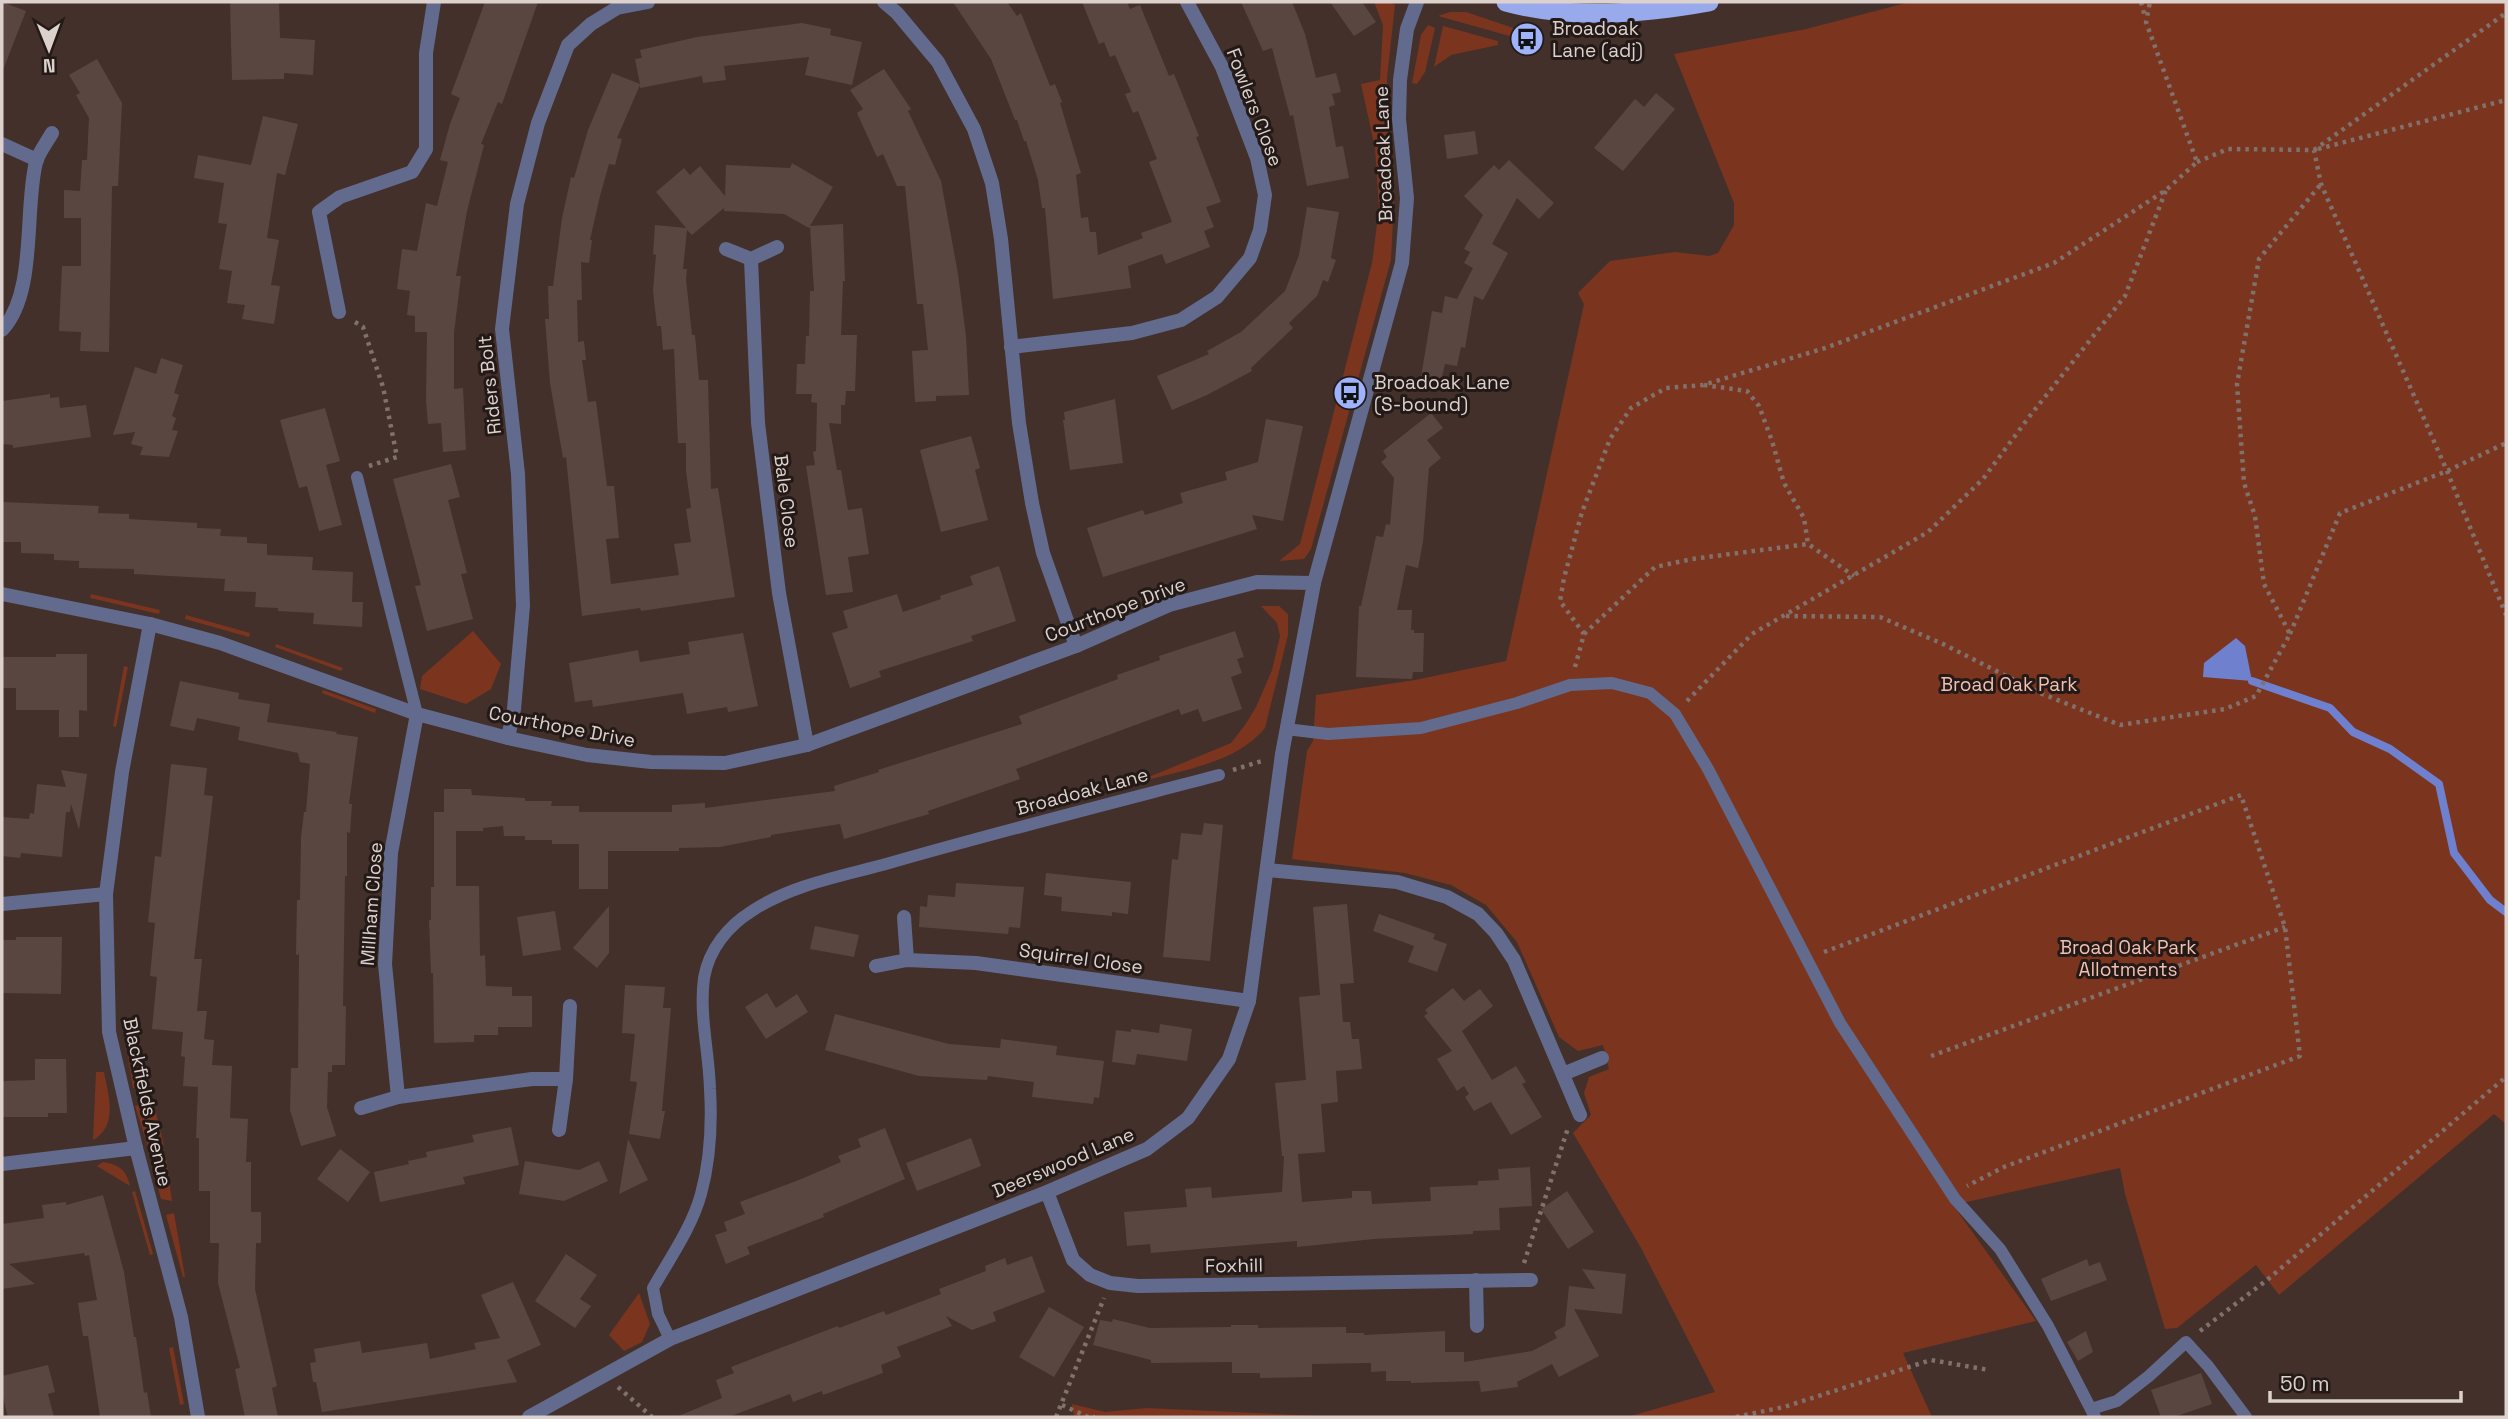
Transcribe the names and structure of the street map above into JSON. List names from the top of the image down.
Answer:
{
  "streets": {
    "street": [
      "Fowlers Close",
      "Broadoak Lane",
      "Riders Bolt",
      "Bale Close",
      "Courthope Drive",
      "Millham Close",
      "Squirrel Close",
      "Blackfields Avenue",
      "Deerswood Lane",
      "Foxhill"
    ]
  },
  "crossings": [
    ["Broadoak Lane", "Courthope Drive"],
    ["Broadoak Lane", "Deerswood Lane"],
    ["Riders Bolt", "Courthope Drive"],
    ["Bale Close", "Courthope Drive"],
    ["Courthope Drive", "Millham Close"],
    ["Courthope Drive", "Blackfields Avenue"],
    ["Squirrel Close", "Deerswood Lane"],
    ["Deerswood Lane", "Foxhill"]
  ],
  "parks": ["Broad Oak Park", "Broad Oak Park Allotments"],
  "places": {
    "bus stop": ["Broadoak Lane (adj)", "Broadoak Lane (S-bound)"]
  },
  "scale_bar": "50 m",
  "north": "bottom"
}
